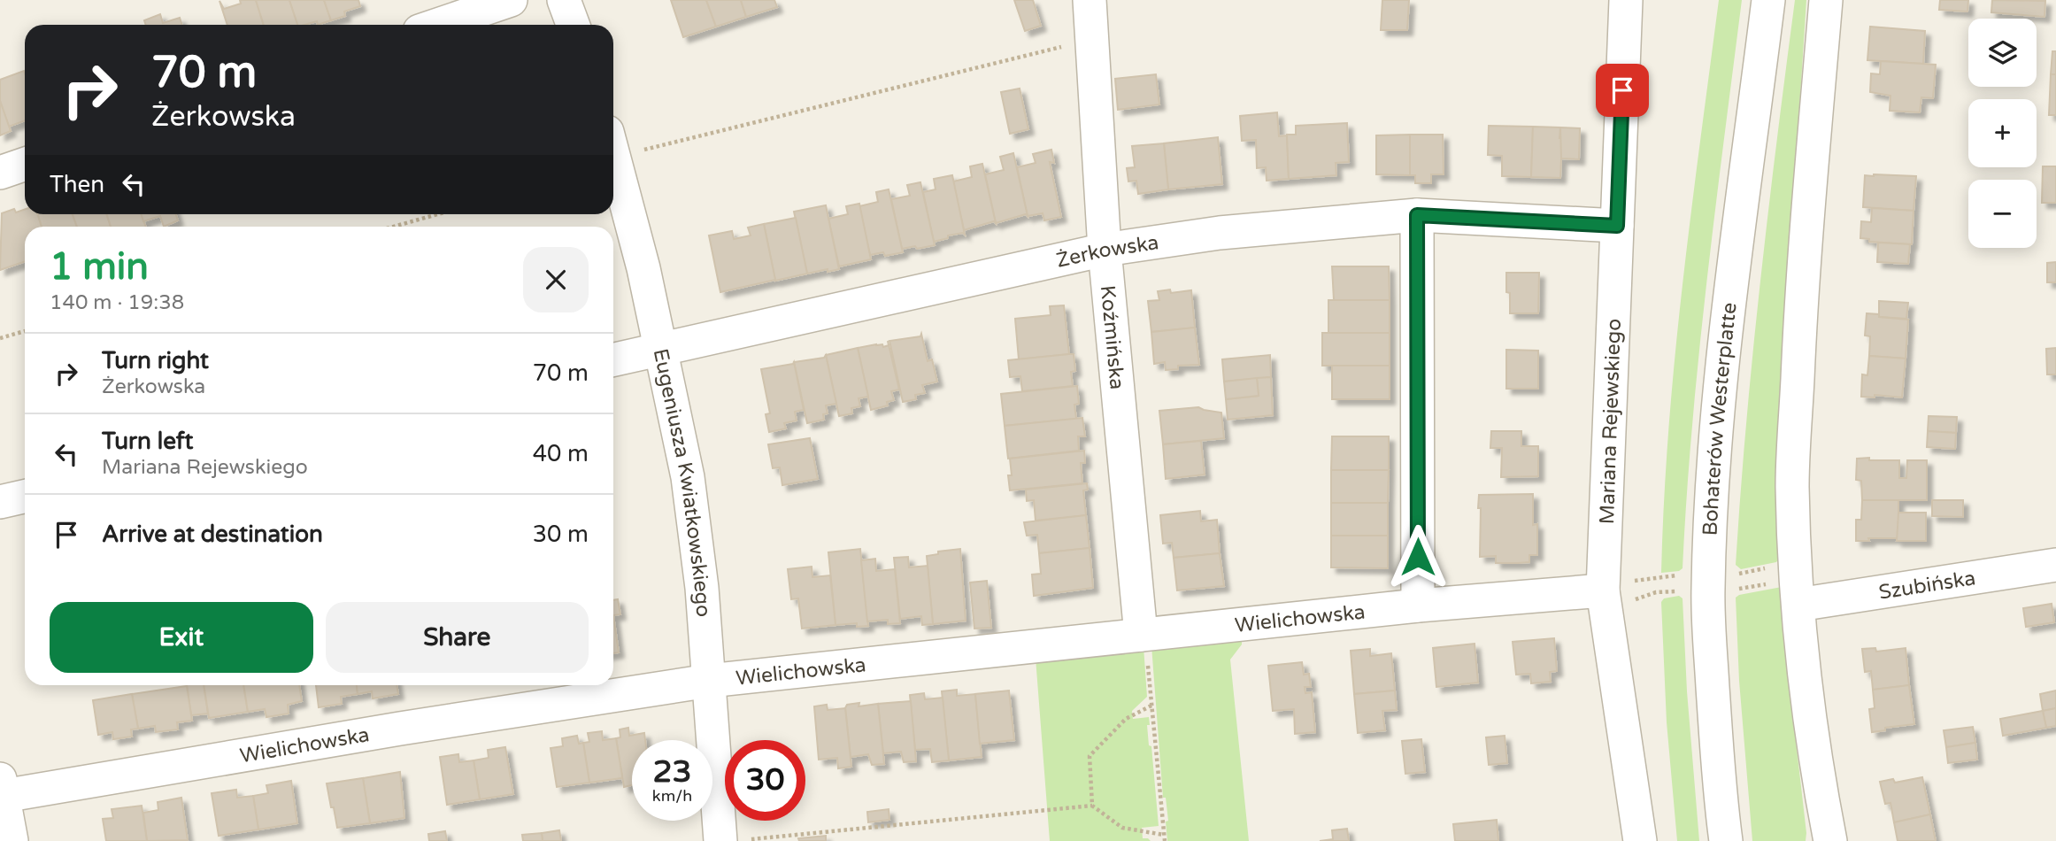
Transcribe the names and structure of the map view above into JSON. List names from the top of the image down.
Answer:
{
  "streets": {
    "street": [
      "Żerkowska",
      "Koźmińska",
      "Bohaterów Westerplatte",
      "Mariana Rejewskiego",
      "Eugeniusza Kwiatkowskiego",
      "Szubińska",
      "Wielichowska"
    ]
  },
  "crossings": [
    ["Żerkowska", "Koźmińska"],
    ["Żerkowska", "Mariana Rejewskiego"],
    ["Żerkowska", "Eugeniusza Kwiatkowskiego"],
    ["Koźmińska", "Wielichowska"],
    ["Mariana Rejewskiego", "Wielichowska"],
    ["Eugeniusza Kwiatkowskiego", "Wielichowska"]
  ],
  "page": {
    "map_buttons": ["+", "−"],
    "turn": ["70 m", "Żerkowska"],
    "then": "Then",
    "heading": ["1 min", "140 m · 19:38"],
    "list": [
      {
        "name": "Turn right",
        "note": "Żerkowska",
        "value": "70 m"
      },
      {
        "name": "Turn left",
        "note": "Mariana Rejewskiego",
        "value": "40 m"
      },
      {
        "name": "Arrive at destination",
        "value": "30 m"
      }
    ],
    "buttons": ["Exit", "Share"],
    "speed": "23 km/h",
    "limit": "30"
  }
}
